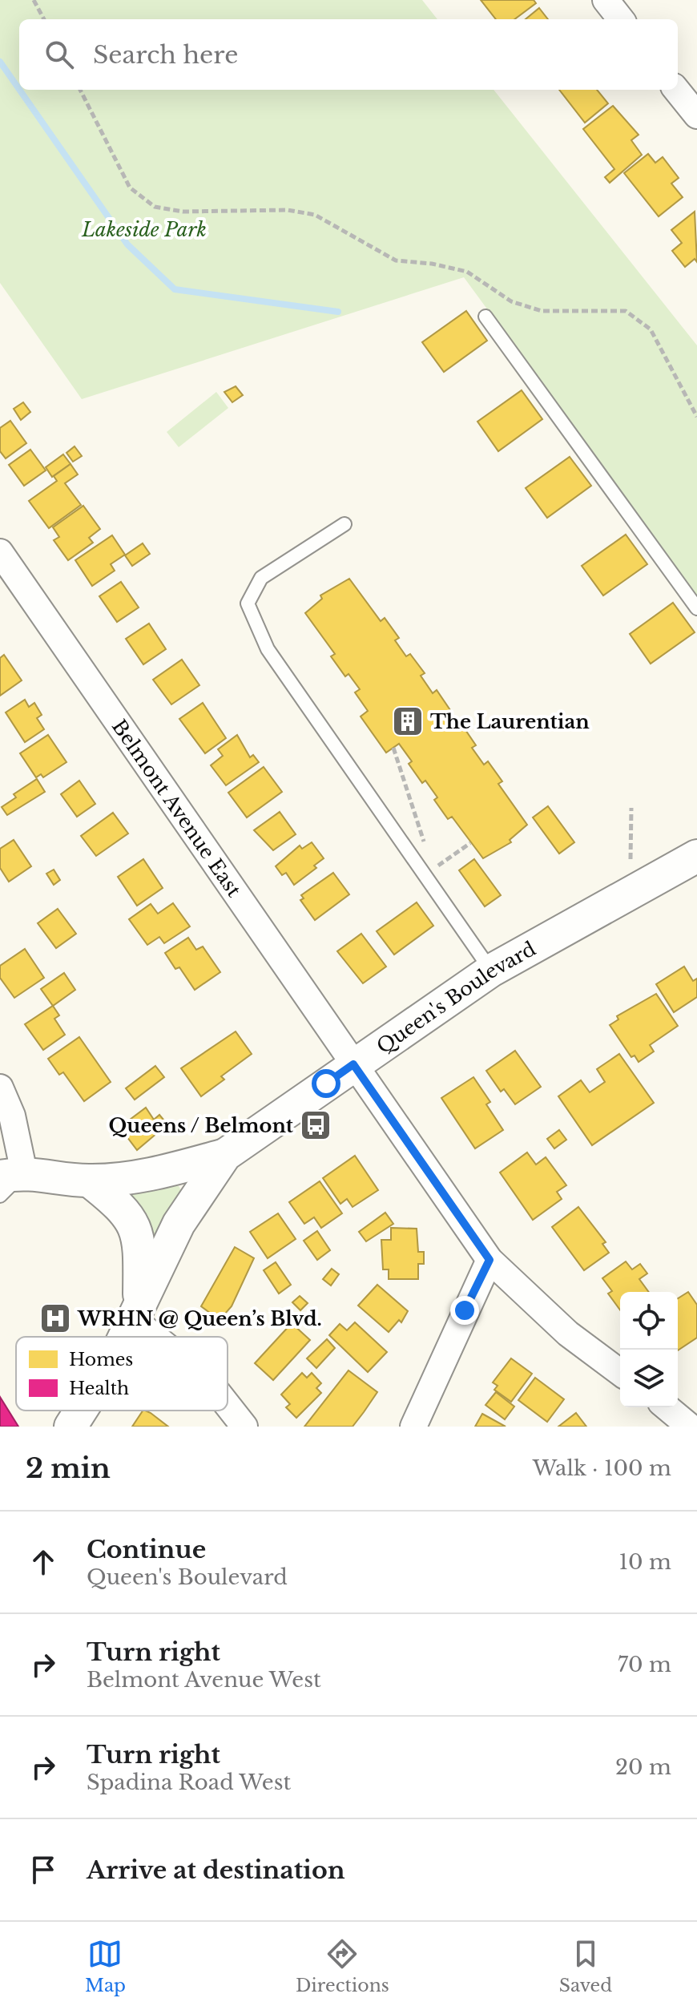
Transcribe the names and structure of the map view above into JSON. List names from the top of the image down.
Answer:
{
  "streets": {
    "street": ["Belmont Avenue East", "Queen's Boulevard"]
  },
  "crossings": [
    ["Belmont Avenue East", "Queen's Boulevard"]
  ],
  "parks": ["Lakeside Park"],
  "places": {
    "building": ["The Laurentian"],
    "bus stop": ["Queens / Belmont"],
    "hospital": ["WRHN @ Queen’s Blvd."]
  },
  "legend": ["Homes", "Health"],
  "page": {
    "search": "Search here",
    "heading": ["2 min", "Walk · 100 m"],
    "list": [
      ["Continue", "Queen's Boulevard", "10 m"],
      ["Turn right", "Belmont Avenue West", "70 m"],
      ["Turn right", "Spadina Road West", "20 m"],
      "Arrive at destination"
    ],
    "nav": ["Map", "Directions", "Saved"]
  }
}
